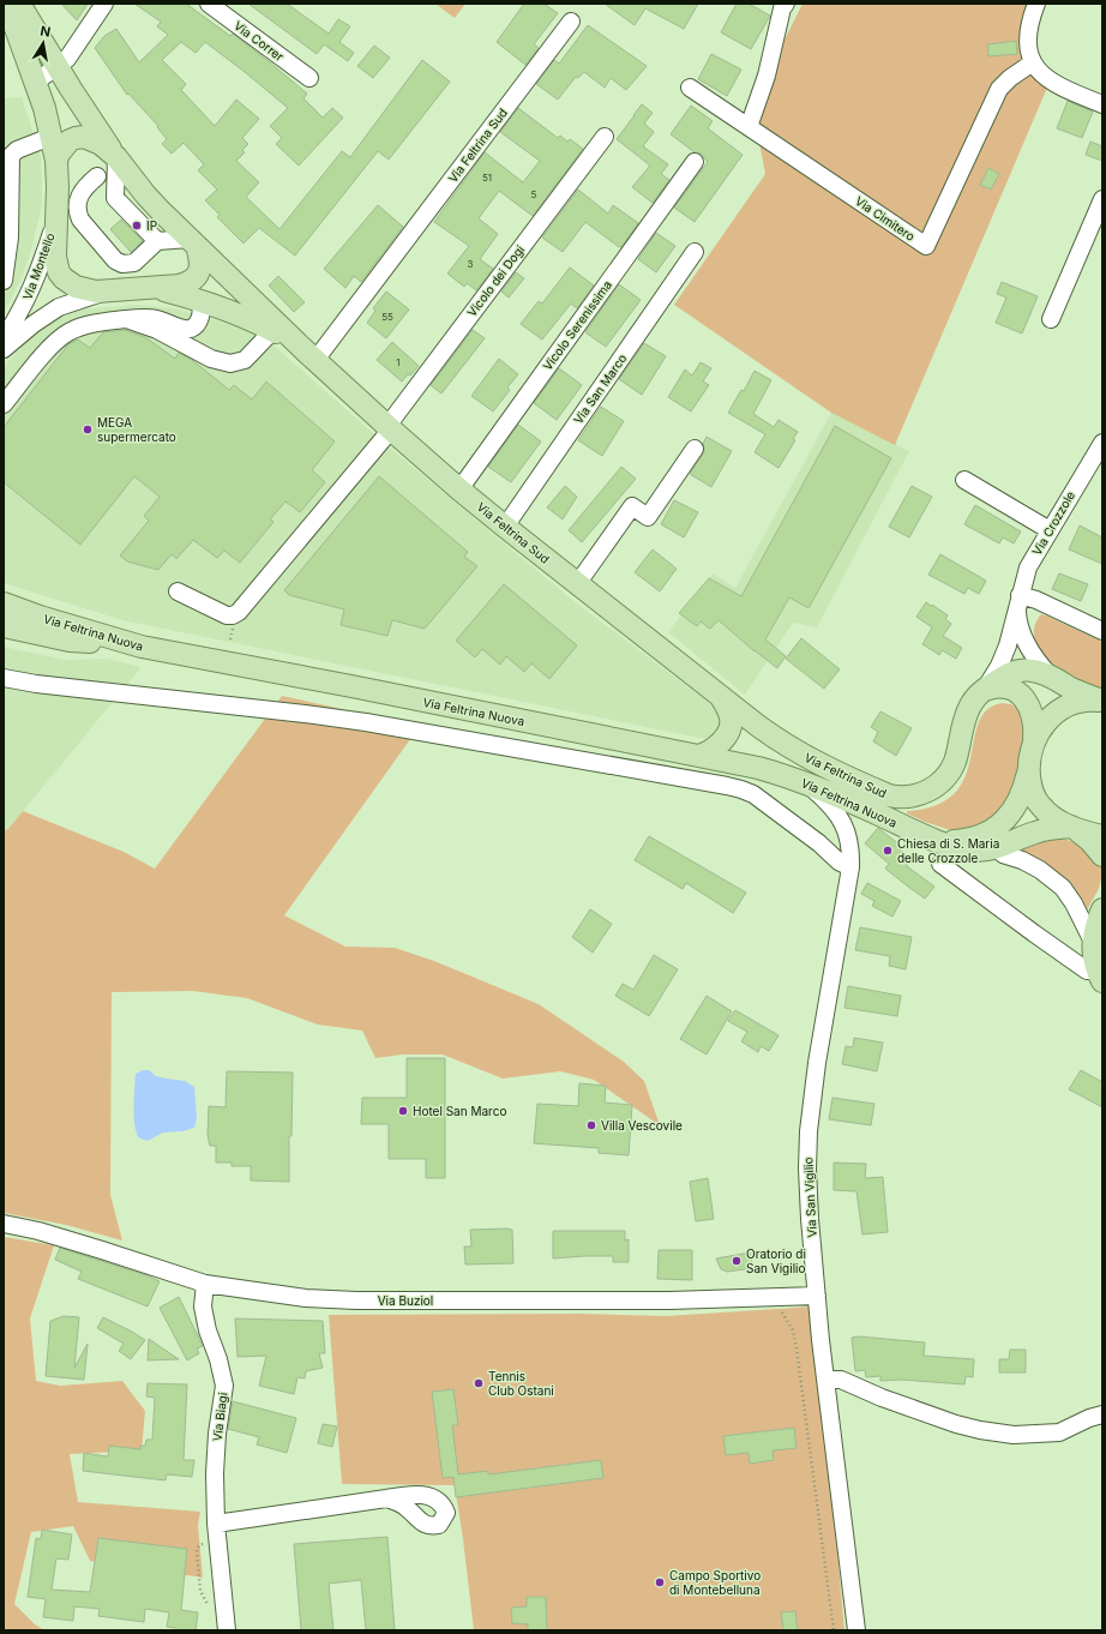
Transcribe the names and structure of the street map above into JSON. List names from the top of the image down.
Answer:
{
  "streets": {
    "main road": ["Via Feltrina Sud", "Via Feltrina Nuova"],
    "street": [
      "Via Correr",
      "Via Cimitero",
      "Via Montello",
      "Vicolo dei Dogi",
      "Vicolo Serenissima",
      "Via San Marco",
      "Via Crozzole",
      "Via San Vigilio",
      "Via Buziol",
      "Via Biagi"
    ]
  },
  "crossings": [
    ["Via Feltrina Sud", "Vicolo dei Dogi"],
    ["Via Feltrina Sud", "Vicolo Serenissima"],
    ["Via Feltrina Sud", "Via San Marco"],
    ["Via Feltrina Sud", "Via Crozzole"],
    ["Via Feltrina Sud", "Via Feltrina Nuova"],
    ["Via Feltrina Nuova", "Via San Vigilio"],
    ["Via San Vigilio", "Via Buziol"],
    ["Via Buziol", "Via Biagi"]
  ],
  "places": [
    "IP",
    "MEGA supermercato",
    "Chiesa di S. Maria delle Crozzole",
    "Hotel San Marco",
    "Villa Vescovile",
    "Oratorio di San Vigilio",
    "Tennis Club Ostani",
    "Campo Sportivo di Montebelluna"
  ],
  "house_numbers": [
    "51",
    "5",
    "3",
    "55",
    "1"
  ],
  "north": "top"
}
